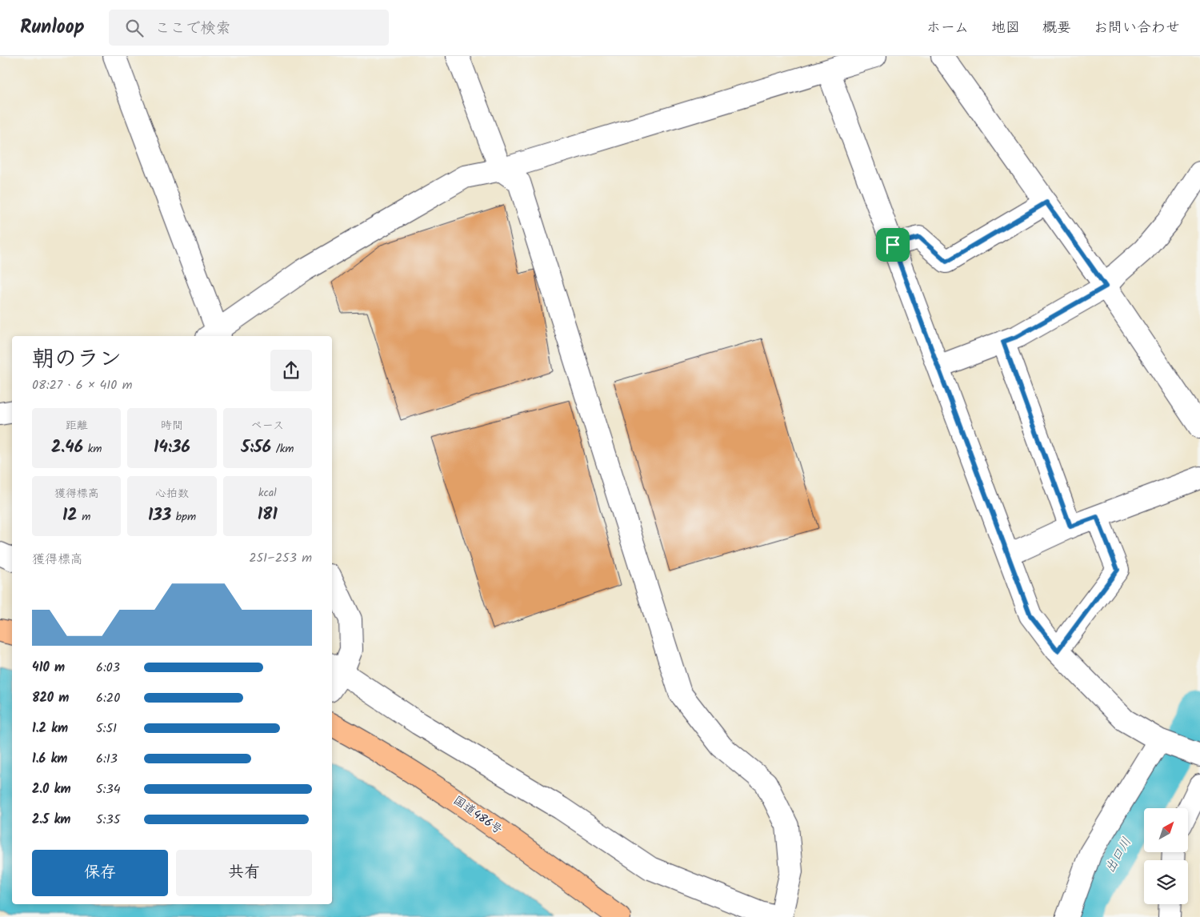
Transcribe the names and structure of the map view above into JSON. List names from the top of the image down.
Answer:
{
  "streets": {
    "highway": ["国道486号"]
  },
  "water": ["出口川"],
  "north": "top right",
  "page": {
    "header": "Runloop",
    "search": "ここで検索",
    "nav": [
      "ホーム",
      "地図",
      "概要",
      "お問い合わせ"
    ],
    "heading": ["朝のラン", "08:27 · 6 × 410 m"],
    "stats": [
      ["距離", "2.46 km"],
      ["時間", "14:36"],
      ["ペース", "5:56 /km"],
      ["獲得標高", "12 m"],
      ["心拍数", "133 bpm"],
      ["kcal", "181"]
    ],
    "chart": ["獲得標高", "251–253 m"],
    "list": [
      {
        "name": "410 m",
        "note": "6:03"
      },
      {
        "name": "820 m",
        "note": "6:20"
      },
      {
        "name": "1.2 km",
        "note": "5:51"
      },
      {
        "name": "1.6 km",
        "note": "6:13"
      },
      {
        "name": "2.0 km",
        "note": "5:34"
      },
      {
        "name": "2.5 km",
        "note": "5:35"
      }
    ],
    "buttons": ["保存", "共有"]
  }
}
